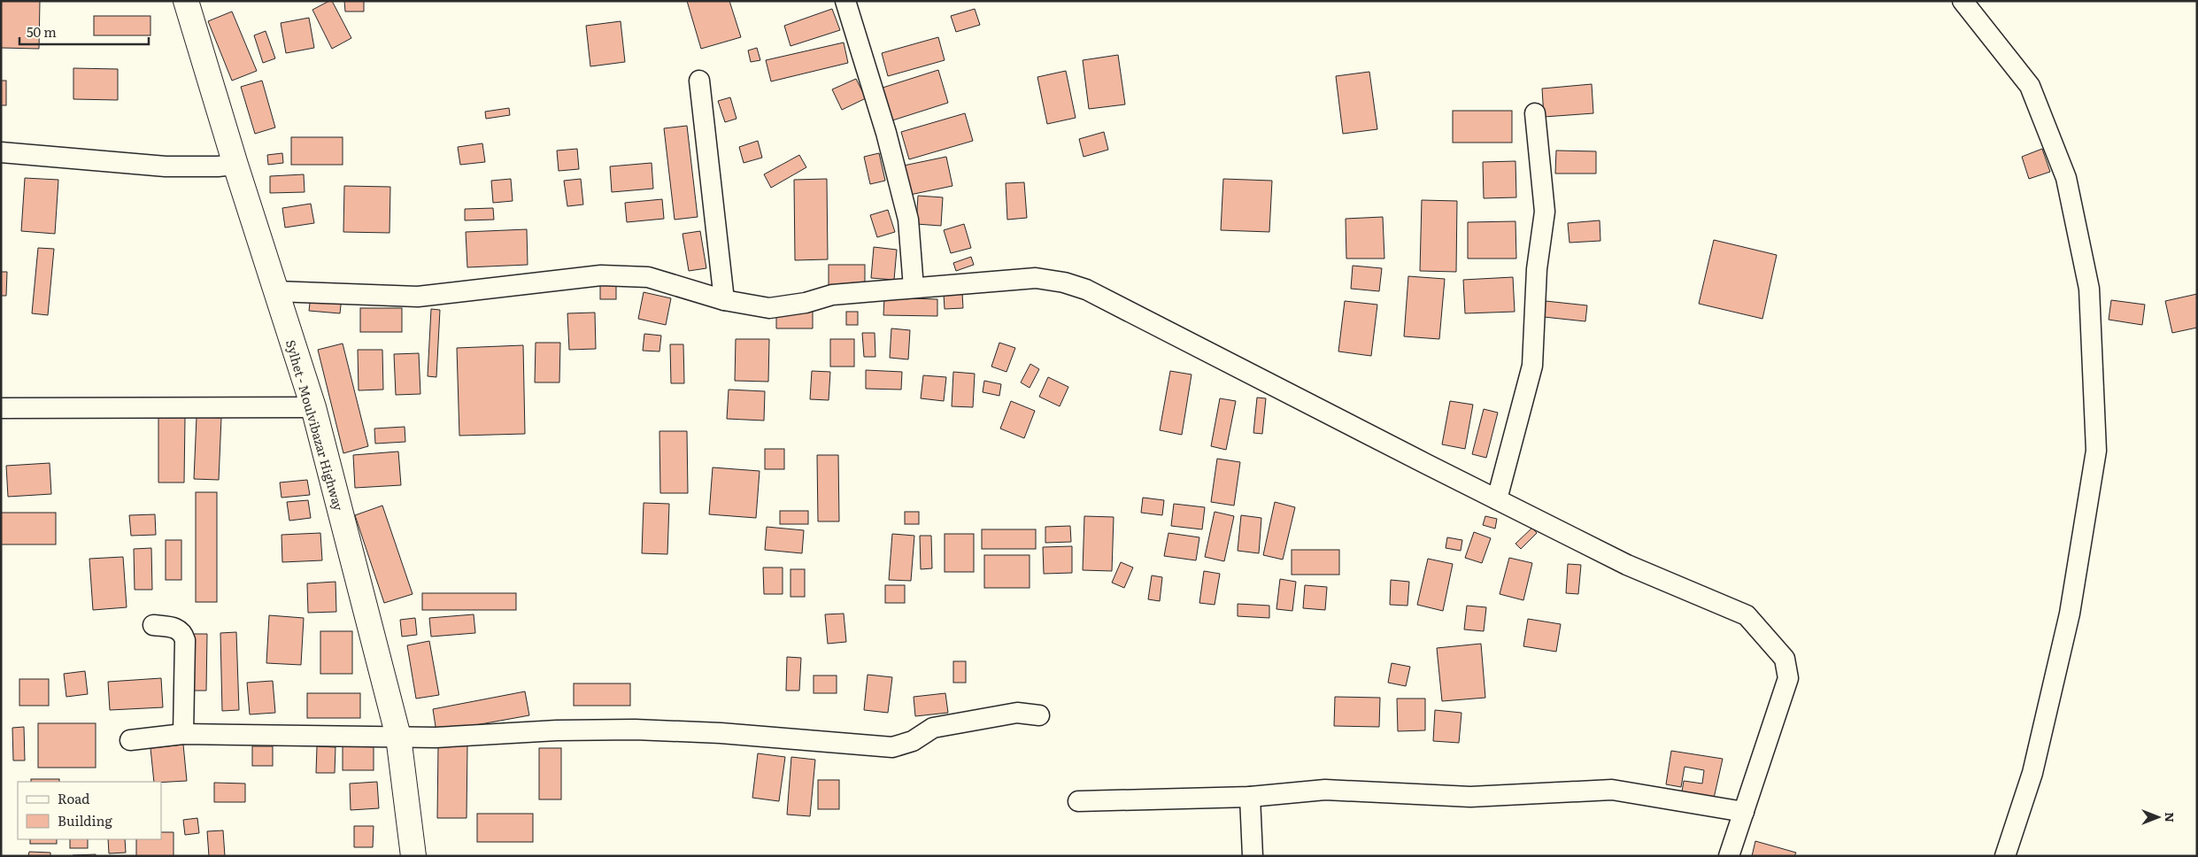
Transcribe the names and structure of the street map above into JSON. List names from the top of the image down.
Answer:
{
  "streets": {
    "highway": ["Sylhet - Moulvibazar Highway"]
  },
  "legend": ["Road", "Building"],
  "scale_bar": "50 m",
  "north": "right"
}
